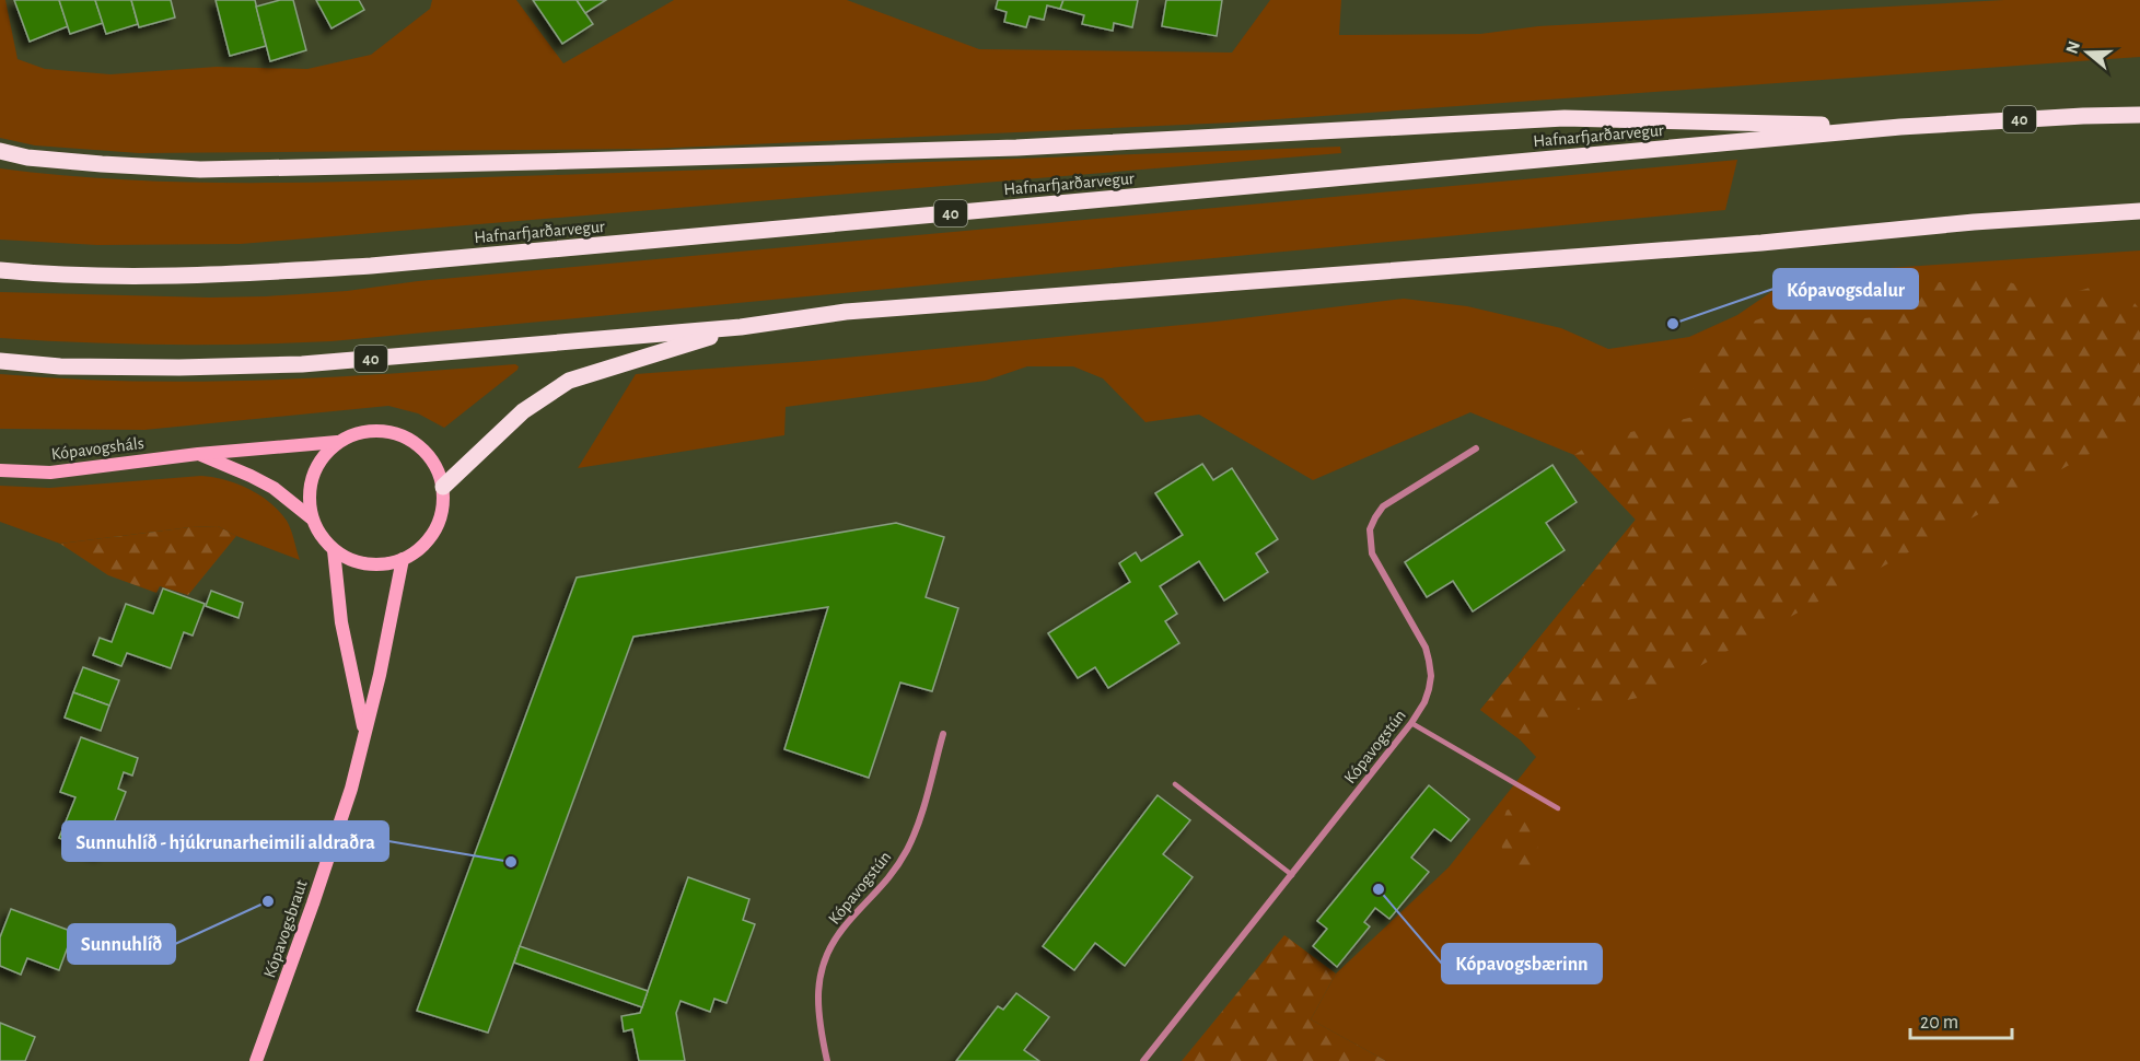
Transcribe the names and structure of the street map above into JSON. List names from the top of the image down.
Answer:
{
  "streets": {
    "main road": ["40", "Hafnarfjarðarvegur"],
    "street": ["Kópavogsháls", "Kópavogstún", "Kópavogsbraut"]
  },
  "crossings": [
    ["Kópavogsháls", "Kópavogsbraut"]
  ],
  "places": [
    "Kópavogsdalur",
    "Sunnuhlíð - hjúkrunarheimili aldraðra",
    "Kópavogsbærinn",
    "Sunnuhlíð"
  ],
  "scale_bar": "20 m",
  "north": "left"
}
